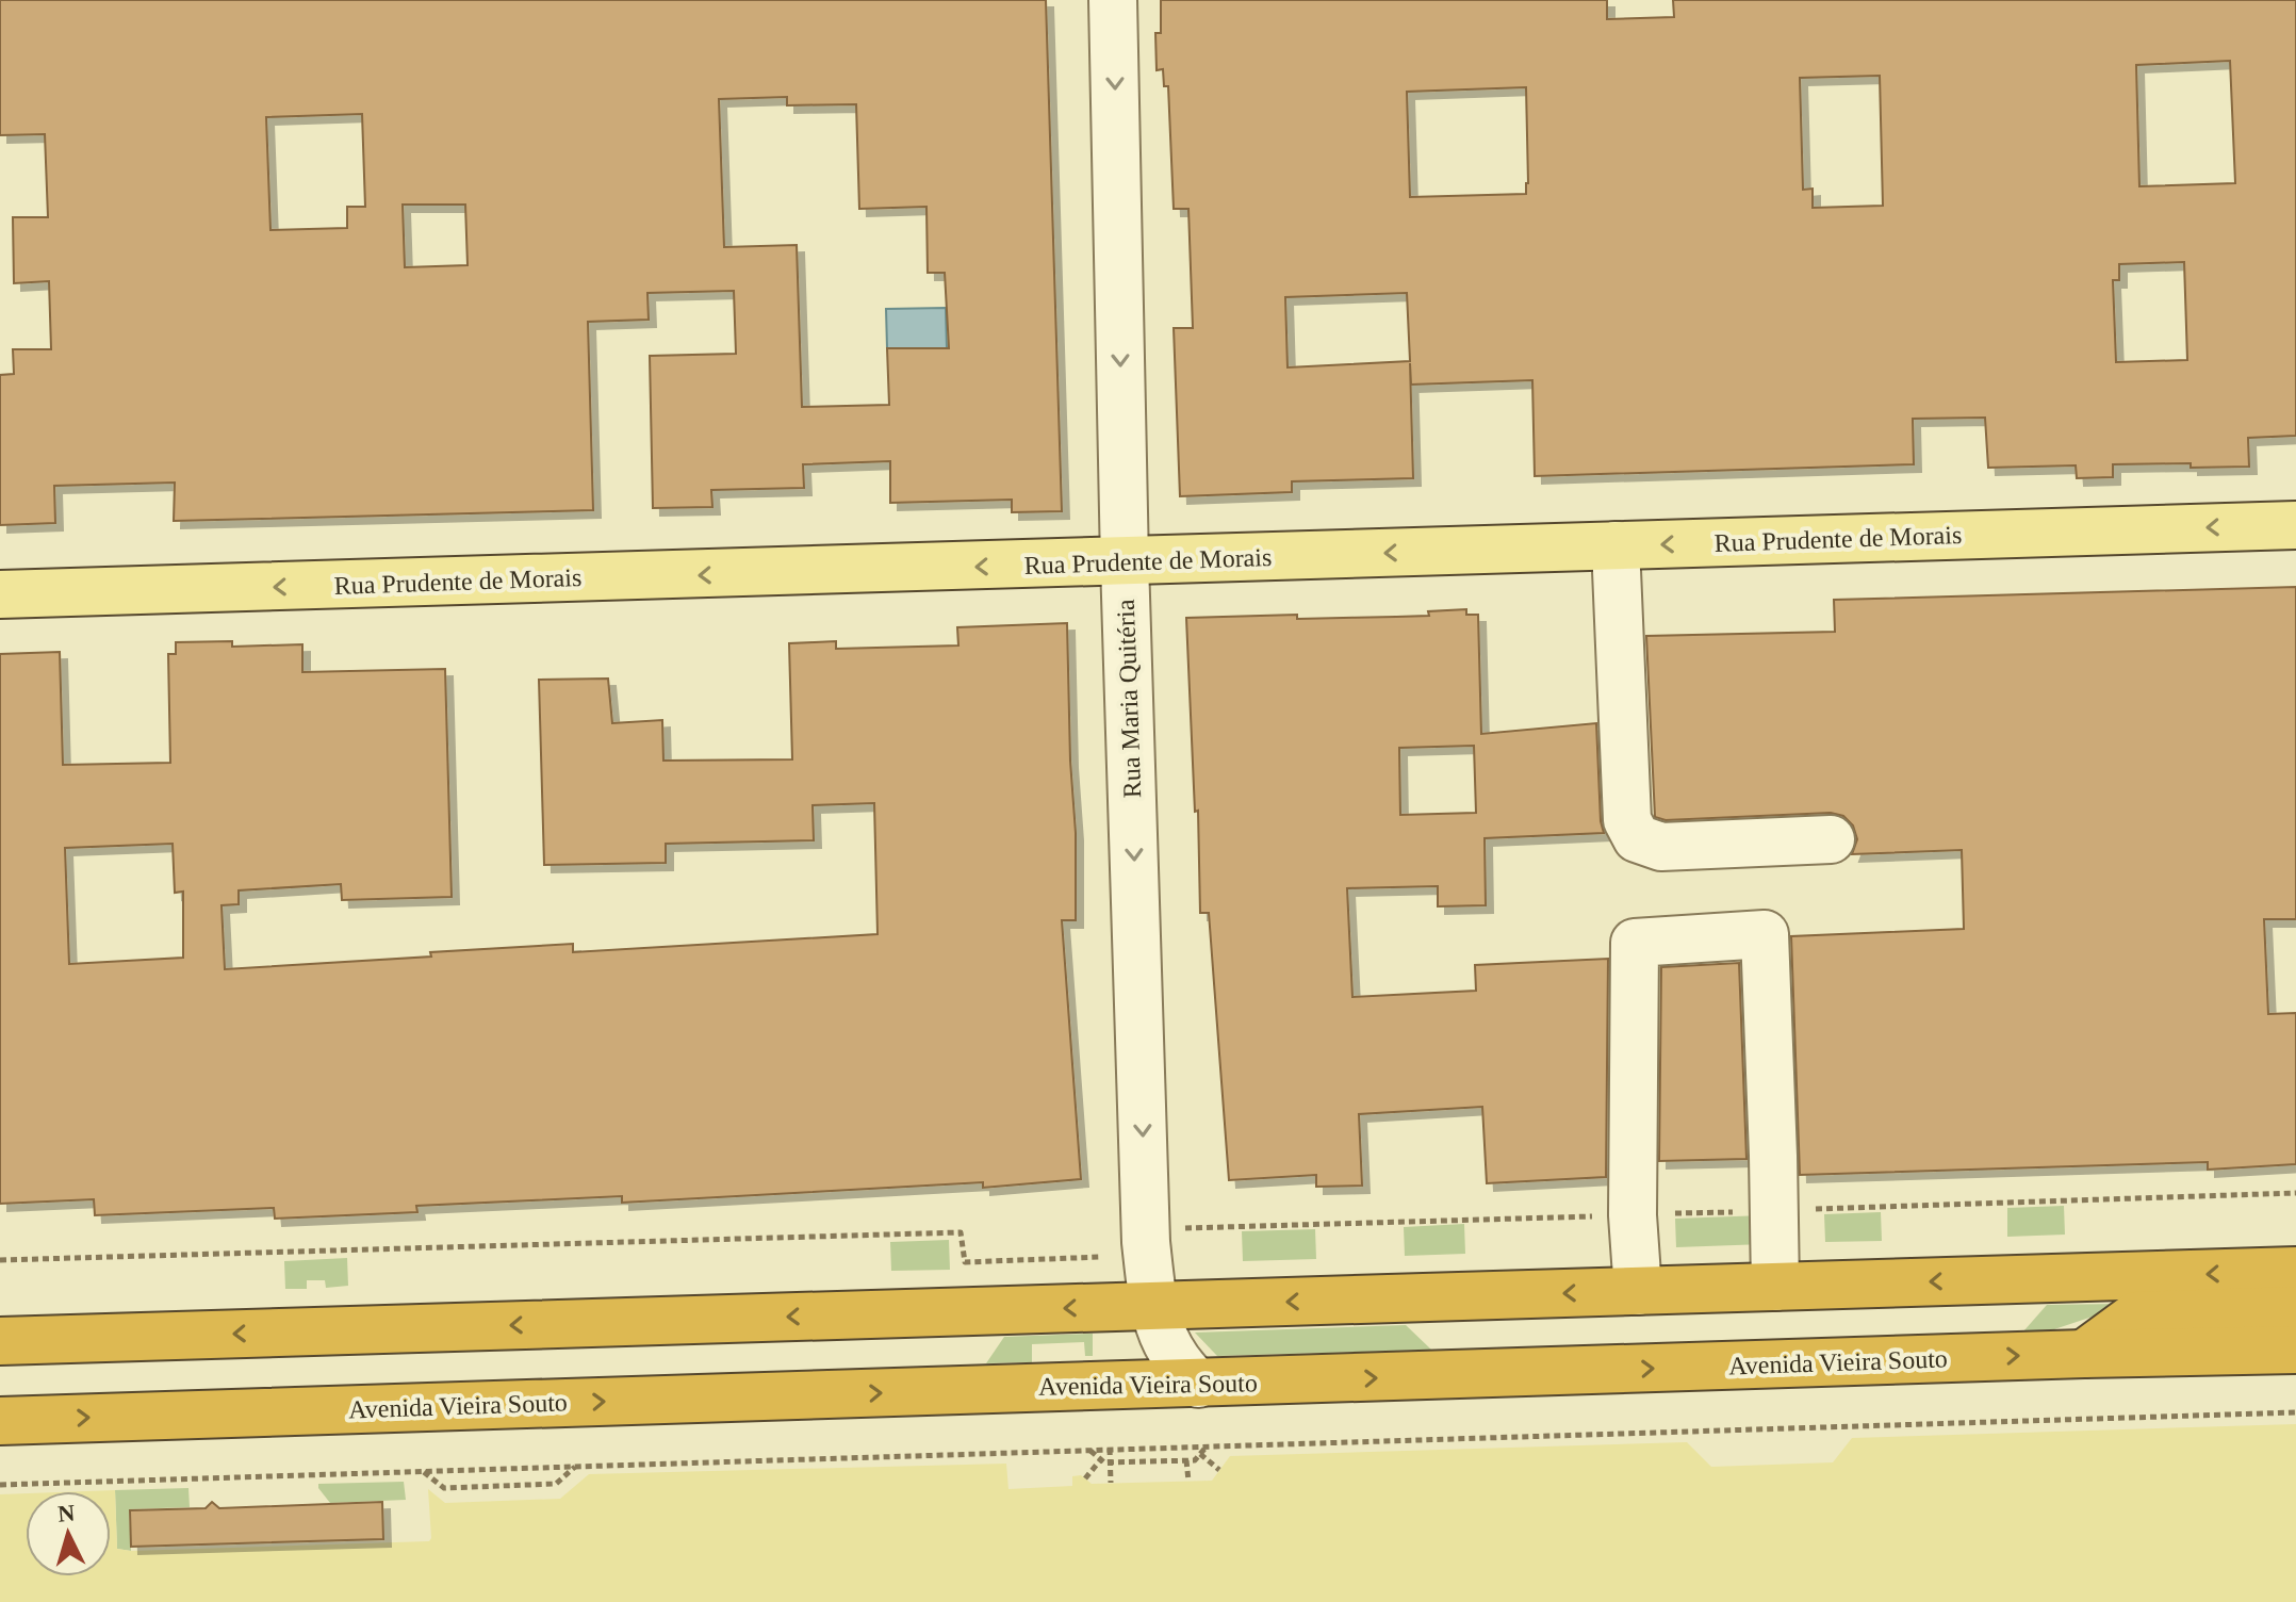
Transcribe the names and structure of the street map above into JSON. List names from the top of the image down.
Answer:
{
  "streets": {
    "highway": ["Avenida Vieira Souto"],
    "main road": ["Rua Prudente de Morais"],
    "street": ["Rua Maria Quitéria"]
  },
  "crossings": [
    ["Rua Prudente de Morais", "Rua Maria Quitéria"],
    ["Rua Maria Quitéria", "Avenida Vieira Souto"]
  ],
  "one_way": ["Rua Prudente de Morais", "Rua Maria Quitéria"],
  "north": "top"
}
